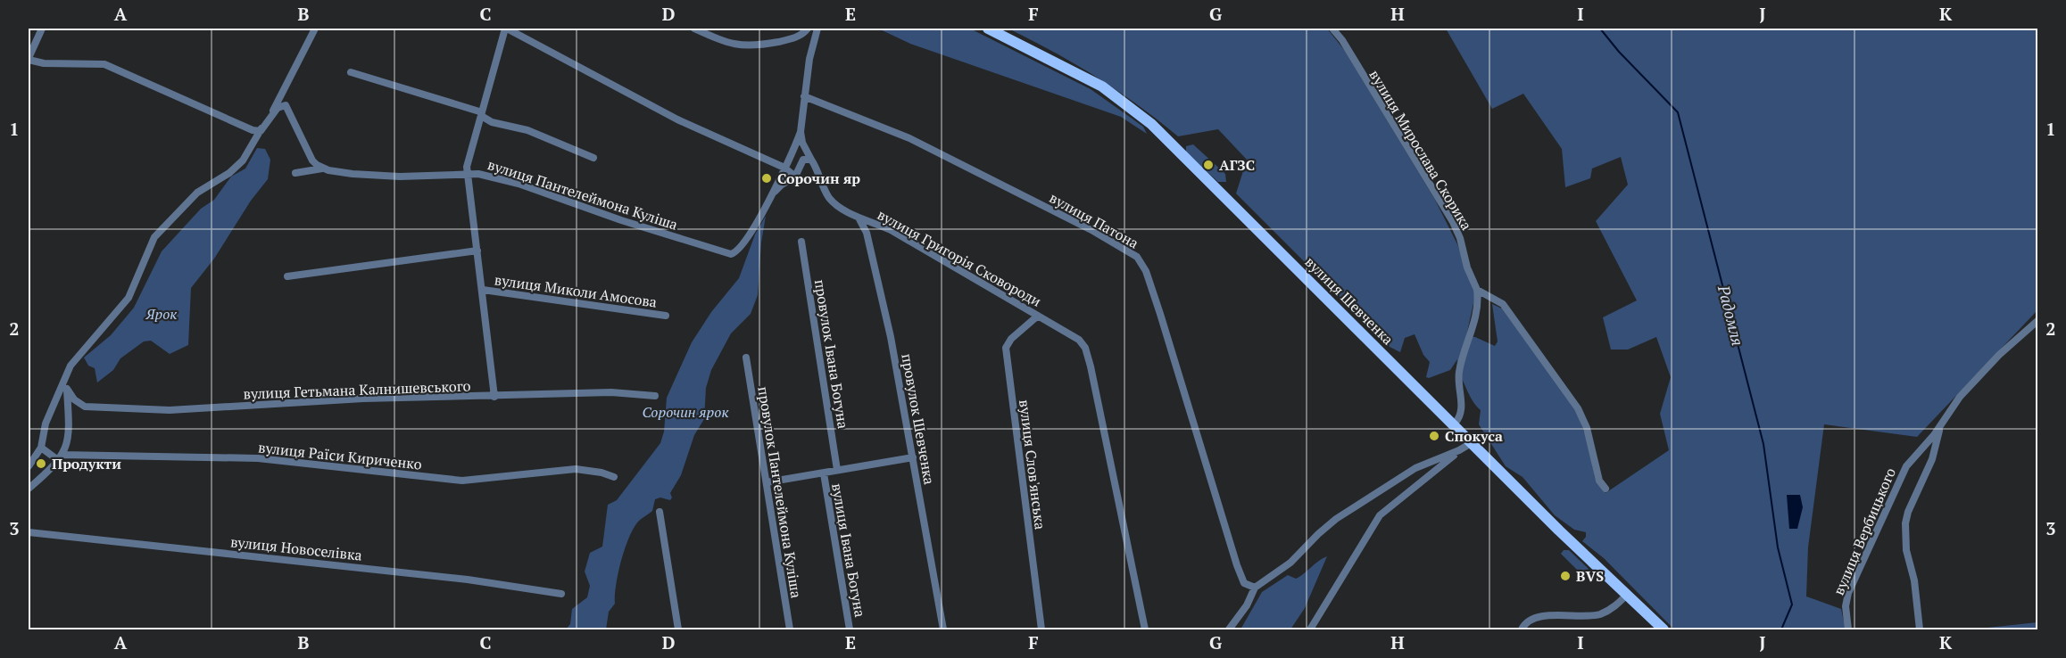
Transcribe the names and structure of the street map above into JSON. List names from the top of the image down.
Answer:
{
  "streets": {
    "main road": ["вулиця Шевченка"],
    "street": [
      "вулиця Мирослава Скорика",
      "вулиця Пантелеймона Куліша",
      "вулиця Патона",
      "вулиця Григорія Сковороди",
      "вулиця Миколи Амосова",
      "провулок Івана Богуна",
      "вулиця Гетьмана Калнишевського",
      "провулок Шевченка",
      "вулиця Раїси Кириченко",
      "вулиця Слов'янська",
      "провулок Пантелеймона Куліша",
      "вулиця Вербицького",
      "вулиця Новоселівка",
      "вулиця Івана Богуна"
    ]
  },
  "crossings": [
    ["вулиця Мирослава Скорика", "вулиця Шевченка"],
    ["вулиця Пантелеймона Куліша", "вулиця Григорія Сковороди"],
    ["вулиця Григорія Сковороди", "провулок Шевченка"],
    ["вулиця Григорія Сковороди", "вулиця Слов'янська"]
  ],
  "water": ["Радомля"],
  "parks": ["Ярок", "Сорочин ярок"],
  "places": [
    "АГЗС",
    "Сорочин яр",
    "Спокуса",
    "Продукти",
    "BVS"
  ],
  "grid": {
    "columns": [
      "A",
      "B",
      "C",
      "D",
      "E",
      "F",
      "G",
      "H",
      "I",
      "J",
      "K"
    ],
    "rows": ["1", "2", "3"]
  }
}
